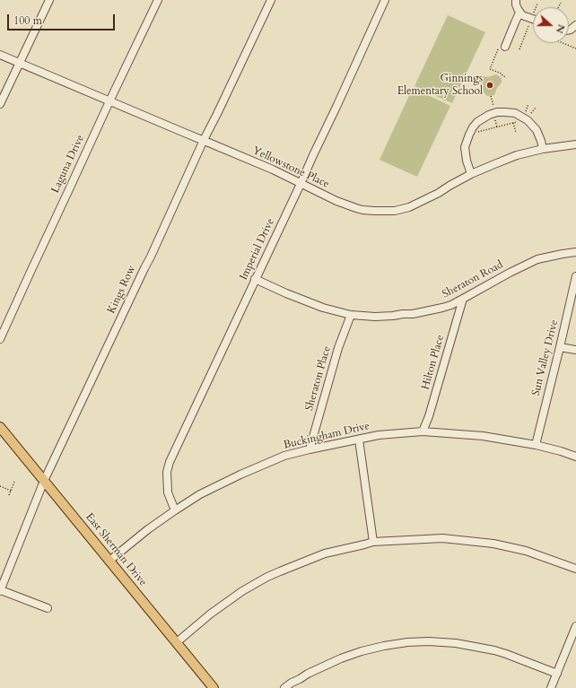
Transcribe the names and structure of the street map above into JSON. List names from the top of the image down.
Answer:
{
  "streets": {
    "main road": ["East Sherman Drive"],
    "street": [
      "Laguna Drive",
      "Yellowstone Place",
      "Imperial Drive",
      "Sheraton Road",
      "Kings Row",
      "Sun Valley Drive",
      "Hilton Place",
      "Sheraton Place",
      "Buckingham Drive"
    ]
  },
  "crossings": [
    ["Laguna Drive", "Yellowstone Place"],
    ["Yellowstone Place", "Imperial Drive"],
    ["Yellowstone Place", "Kings Row"],
    ["Imperial Drive", "Sheraton Road"],
    ["Imperial Drive", "Buckingham Drive"],
    ["Sheraton Road", "Hilton Place"],
    ["Sheraton Road", "Sheraton Place"],
    ["Kings Row", "East Sherman Drive"],
    ["Sun Valley Drive", "Buckingham Drive"],
    ["Hilton Place", "Buckingham Drive"],
    ["Sheraton Place", "Buckingham Drive"],
    ["Buckingham Drive", "East Sherman Drive"]
  ],
  "places": ["Ginnings Elementary School"],
  "scale_bar": "100 m",
  "north": "right"
}
